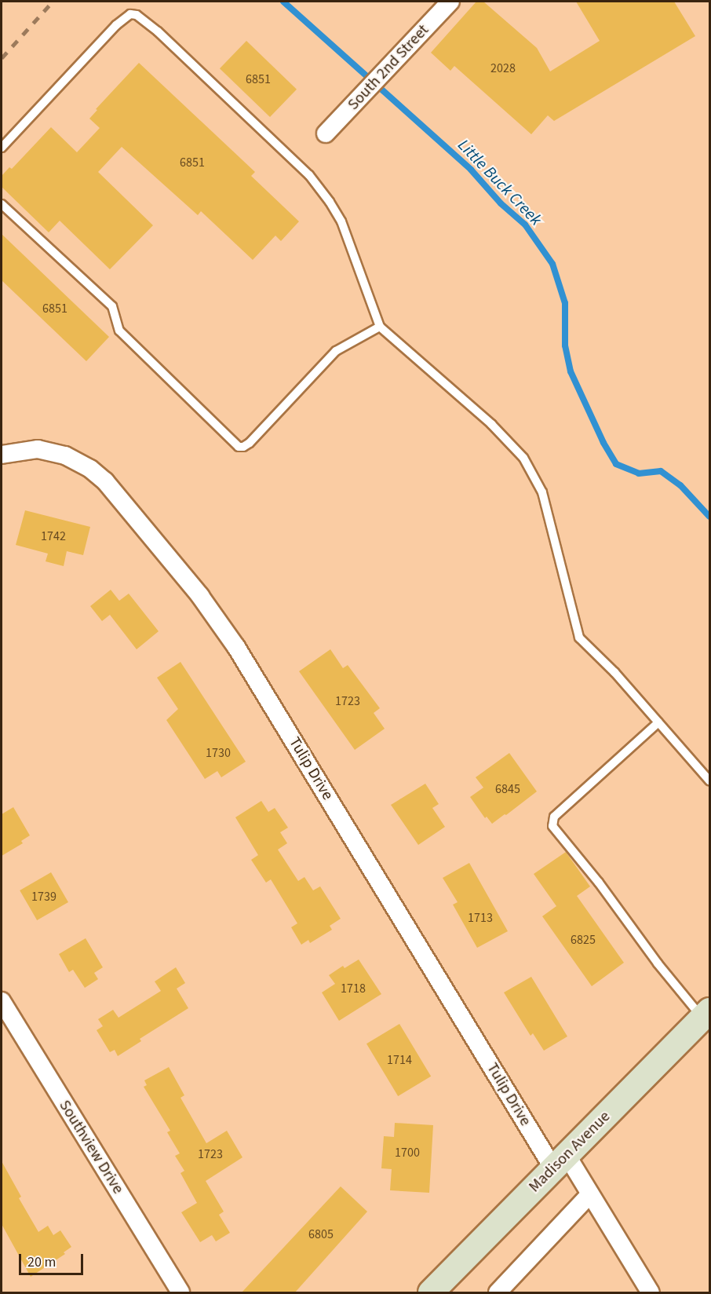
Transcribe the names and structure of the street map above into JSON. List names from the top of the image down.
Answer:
{
  "streets": {
    "main road": ["Madison Avenue"],
    "street": ["South 2nd Street", "Tulip Drive", "Southview Drive"]
  },
  "crossings": [
    ["Tulip Drive", "Madison Avenue"]
  ],
  "water": ["Little Buck Creek"],
  "house_numbers": [
    "2028",
    "6851",
    "6851",
    "6851",
    "1742",
    "1723",
    "1730",
    "6845",
    "1739",
    "1713",
    "6825",
    "1718",
    "1714",
    "1700",
    "1723",
    "6805"
  ],
  "scale_bar": "20 m"
}
